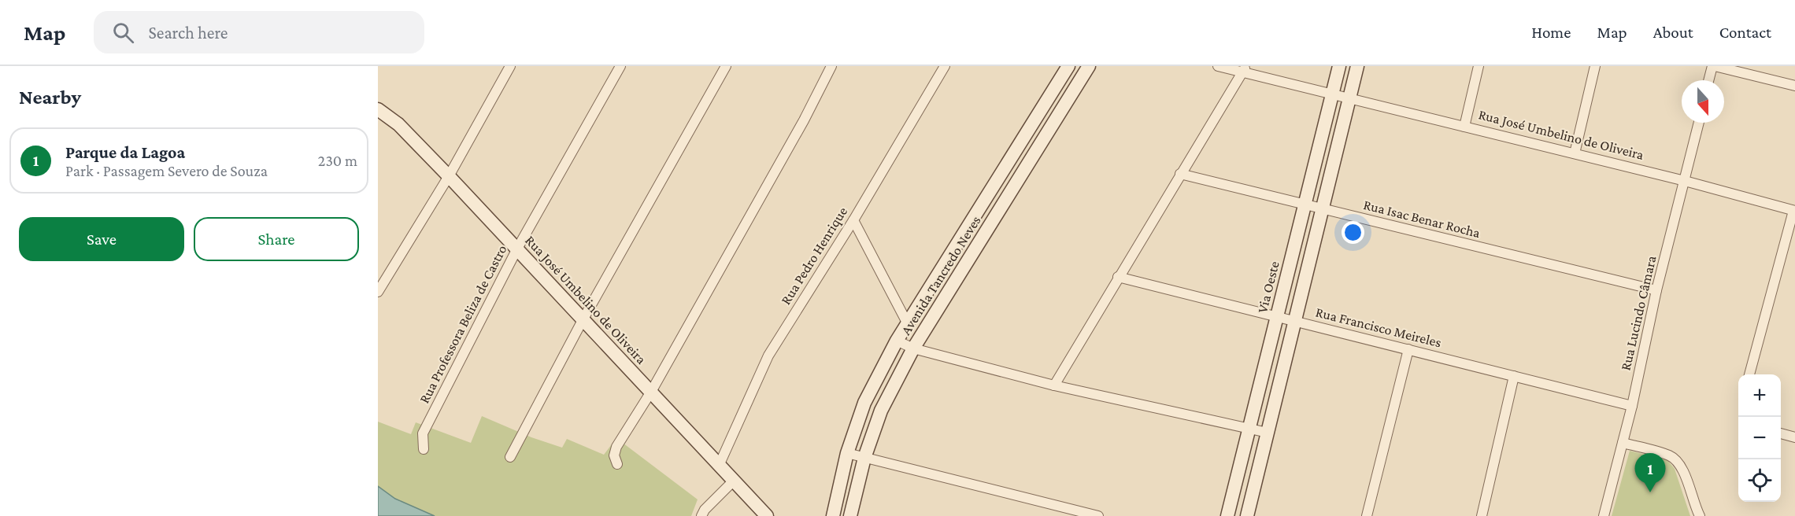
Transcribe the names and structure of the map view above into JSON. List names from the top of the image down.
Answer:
{
  "streets": {
    "street": [
      "Rua José Umbelino de Oliveira",
      "Rua Isac Benar Rocha",
      "Rua Pedro Henrique",
      "Avenida Tancredo Neves",
      "Via Oeste",
      "Rua Lucindo Câmara",
      "Rua Professora Beliza de Castro",
      "Rua Francisco Meireles"
    ]
  },
  "crossings": [
    ["Rua José Umbelino de Oliveira", "Rua Pedro Henrique"],
    ["Rua José Umbelino de Oliveira", "Via Oeste"],
    ["Rua José Umbelino de Oliveira", "Rua Lucindo Câmara"],
    ["Rua José Umbelino de Oliveira", "Rua Professora Beliza de Castro"],
    ["Rua Isac Benar Rocha", "Via Oeste"],
    ["Rua Isac Benar Rocha", "Rua Lucindo Câmara"],
    ["Via Oeste", "Rua Francisco Meireles"],
    ["Rua Lucindo Câmara", "Rua Francisco Meireles"]
  ],
  "north": "bottom",
  "page": {
    "header": "Map",
    "search": "Search here",
    "nav": [
      "Home",
      "Map",
      "About",
      "Contact"
    ],
    "heading": "Nearby",
    "list": [
      {
        "mark": "1",
        "name": "Parque da Lagoa",
        "note": "Park · Passagem Severo de Souza",
        "value": "230 m"
      }
    ],
    "buttons": ["Save", "Share"],
    "map_buttons": ["+", "−"],
    "pins": "1"
  }
}
